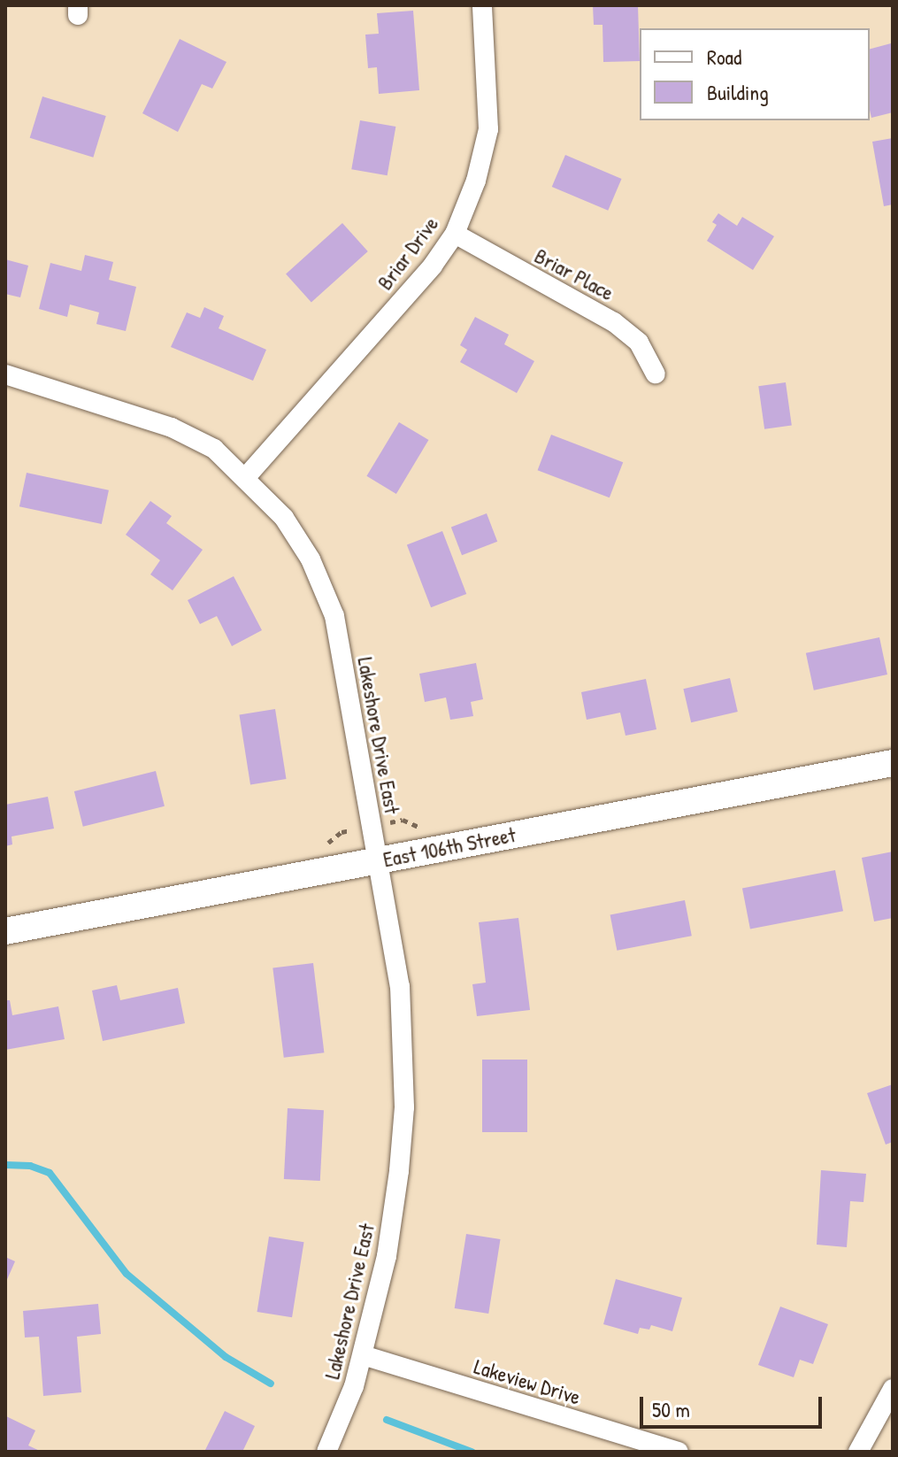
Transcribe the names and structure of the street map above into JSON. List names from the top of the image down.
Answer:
{
  "streets": {
    "street": [
      "Briar Drive",
      "Briar Place",
      "Lakeshore Drive East",
      "East 106th Street",
      "Lakeview Drive"
    ]
  },
  "crossings": [
    ["Briar Drive", "Briar Place"],
    ["Briar Drive", "Lakeshore Drive East"],
    ["Lakeshore Drive East", "East 106th Street"],
    ["Lakeshore Drive East", "Lakeview Drive"]
  ],
  "legend": ["Road", "Building"],
  "scale_bar": "50 m"
}
